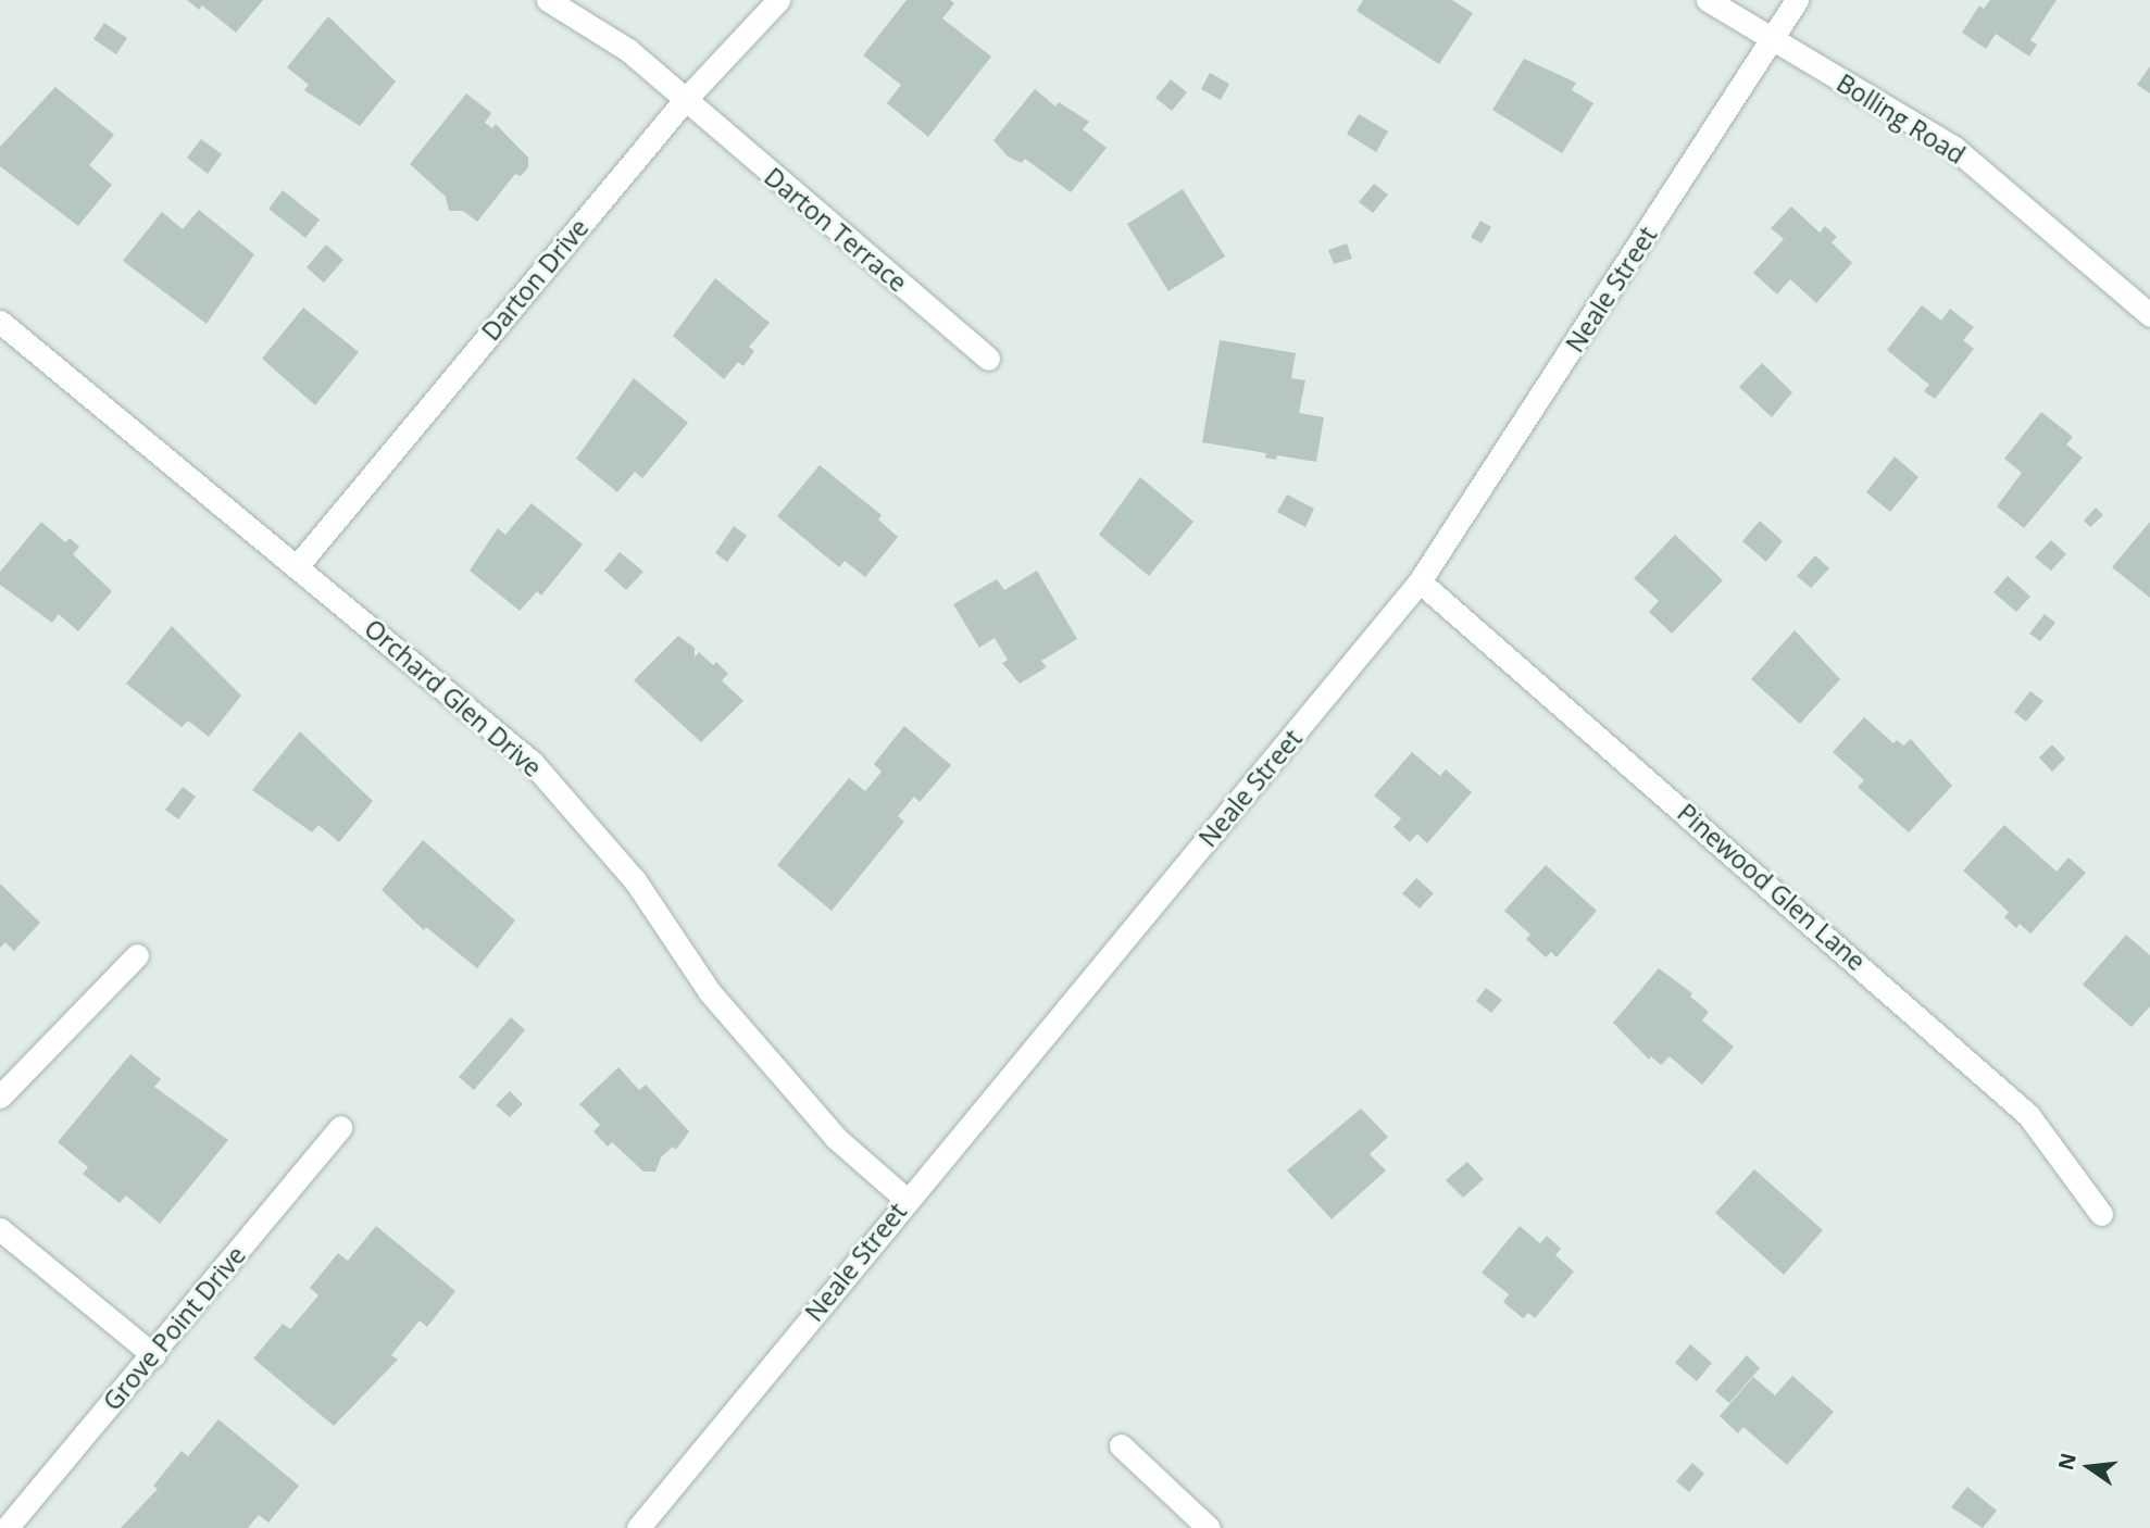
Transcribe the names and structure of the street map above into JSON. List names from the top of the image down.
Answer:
{
  "streets": {
    "street": [
      "Bolling Road",
      "Darton Terrace",
      "Darton Drive",
      "Neale Street",
      "Orchard Glen Drive",
      "Pinewood Glen Lane",
      "Grove Point Drive"
    ]
  },
  "crossings": [
    ["Bolling Road", "Neale Street"],
    ["Darton Terrace", "Darton Drive"],
    ["Darton Drive", "Orchard Glen Drive"],
    ["Neale Street", "Orchard Glen Drive"],
    ["Neale Street", "Pinewood Glen Lane"]
  ],
  "north": "left"
}
